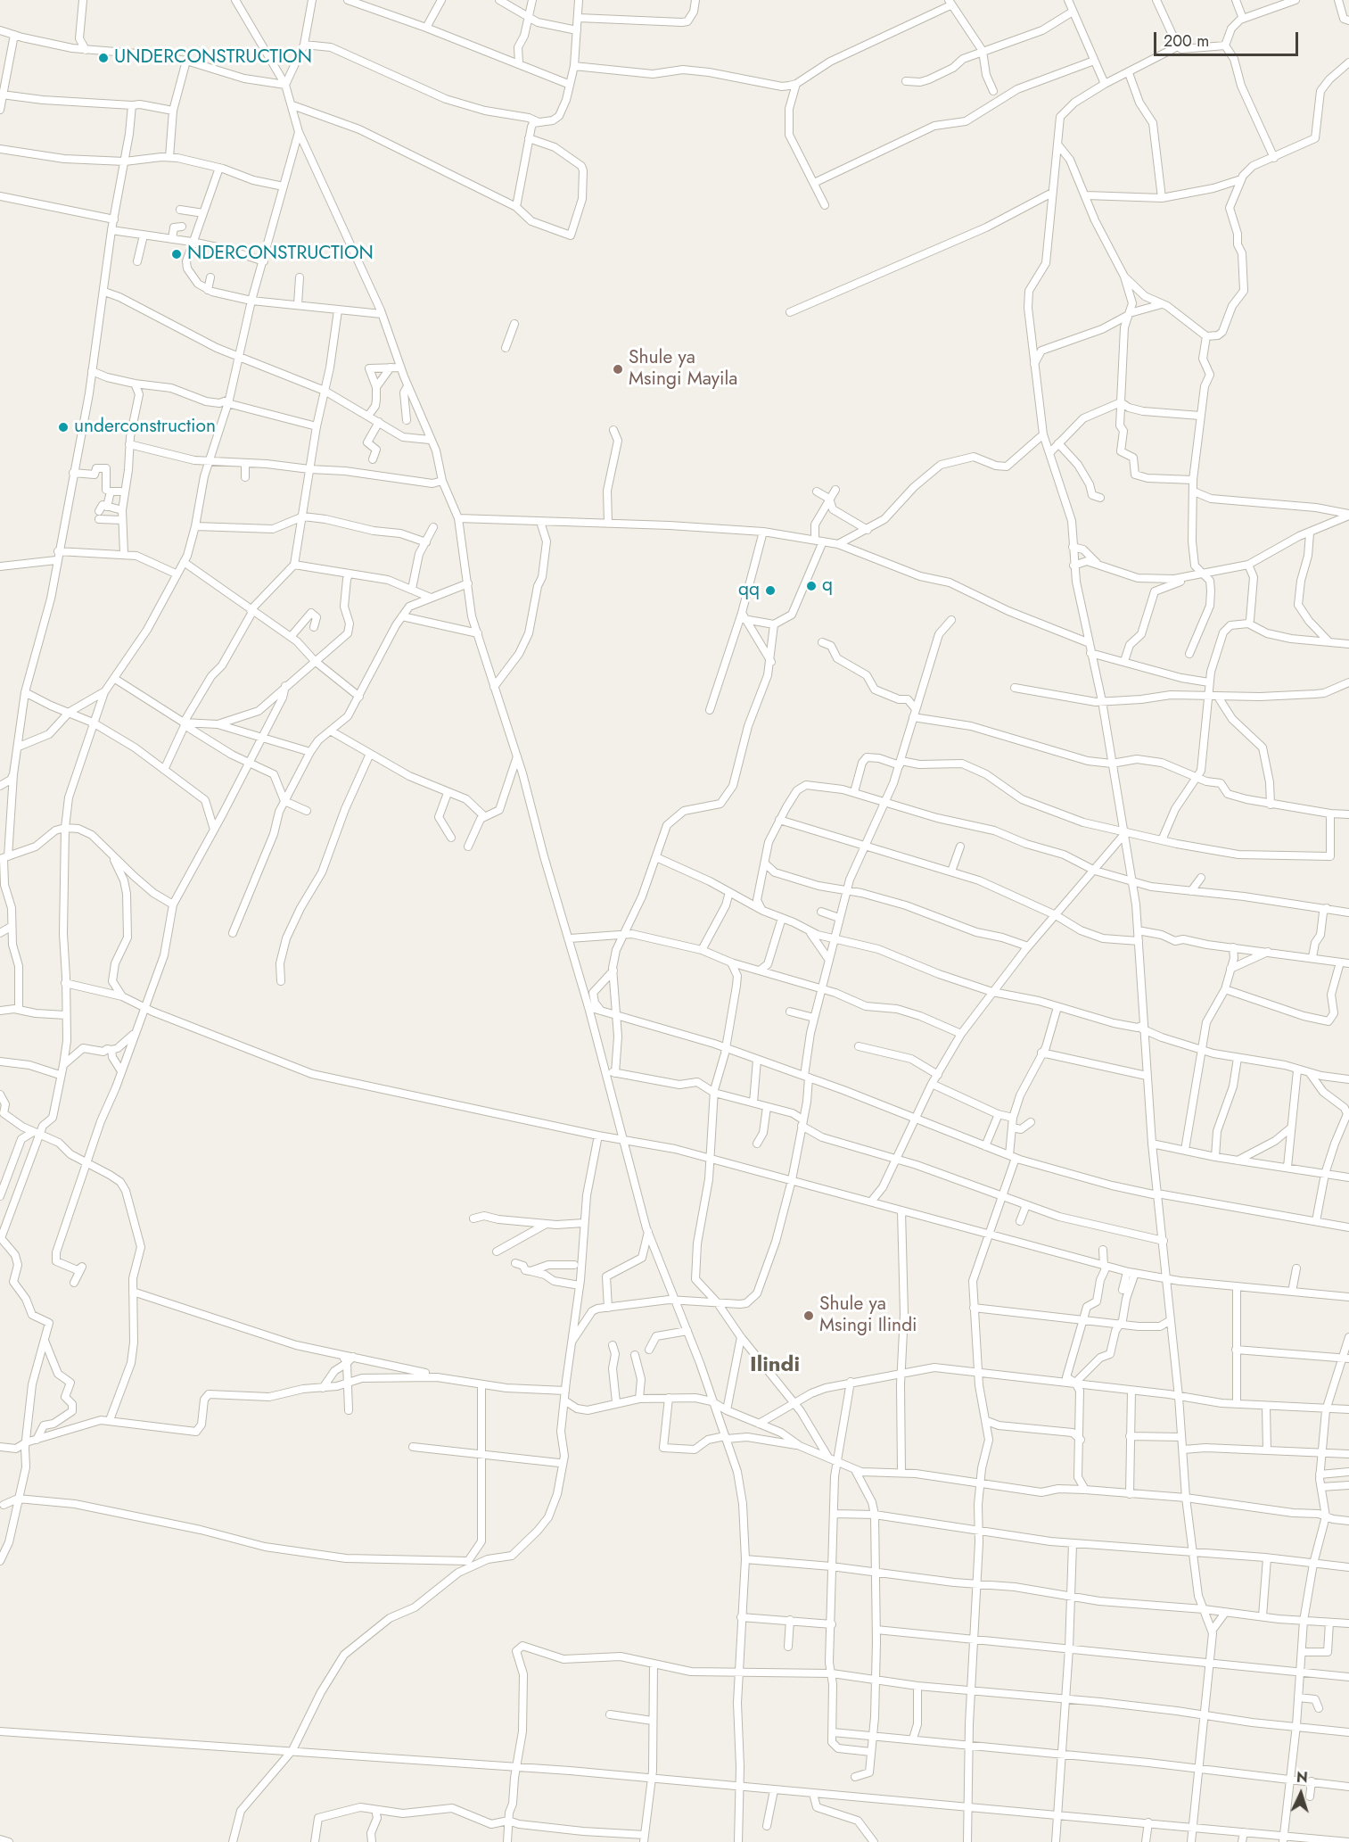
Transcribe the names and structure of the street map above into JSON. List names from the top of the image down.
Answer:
{
  "districts": ["Ilindi"],
  "places": [
    "UNDERCONSTRUCTION",
    "NDERCONSTRUCTION",
    "Shule ya Msingi Mayila",
    "underconstruction",
    "q",
    "qq",
    "Shule ya Msingi Ilindi"
  ],
  "scale_bar": "200 m",
  "north": "top"
}
